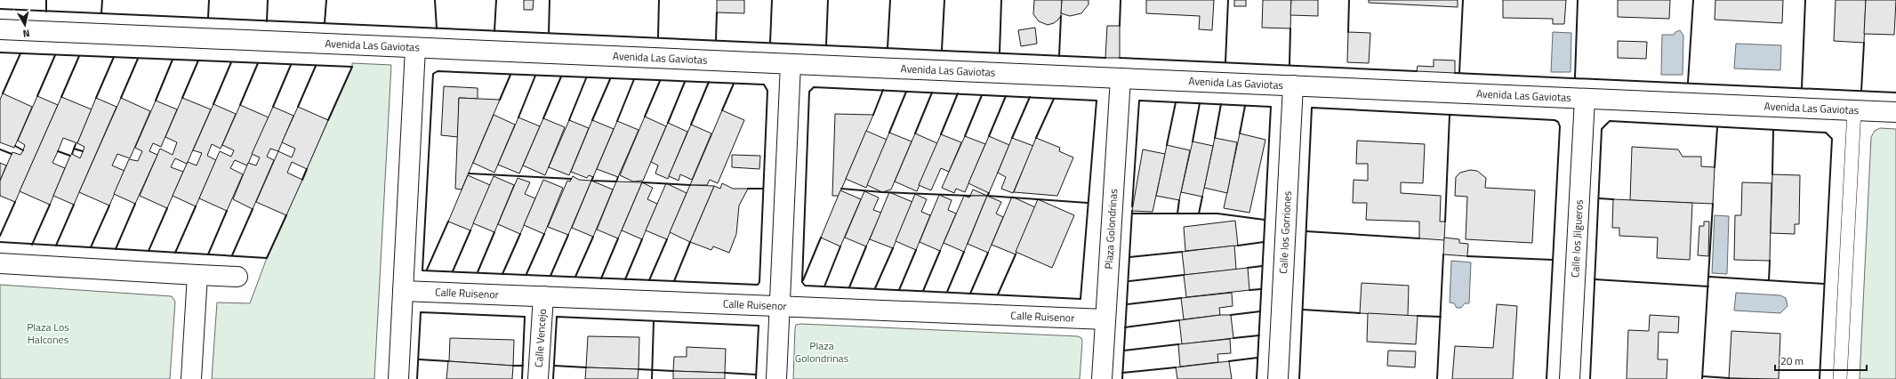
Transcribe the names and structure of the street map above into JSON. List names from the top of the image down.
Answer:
{
  "streets": {
    "street": [
      "Avenida Las Gaviotas",
      "Plaza Golondrinas",
      "Calle los Gorriones",
      "Calle los Jilgueros",
      "Calle Ruisenor",
      "Calle Vencejo"
    ]
  },
  "crossings": [
    ["Avenida Las Gaviotas", "Plaza Golondrinas"],
    ["Avenida Las Gaviotas", "Calle los Gorriones"],
    ["Avenida Las Gaviotas", "Calle los Jilgueros"],
    ["Plaza Golondrinas", "Calle Ruisenor"],
    ["Calle Ruisenor", "Calle Vencejo"]
  ],
  "parks": ["Plaza Los Halcones", "Plaza Golondrinas"],
  "scale_bar": "20 m",
  "north": "bottom"
}
